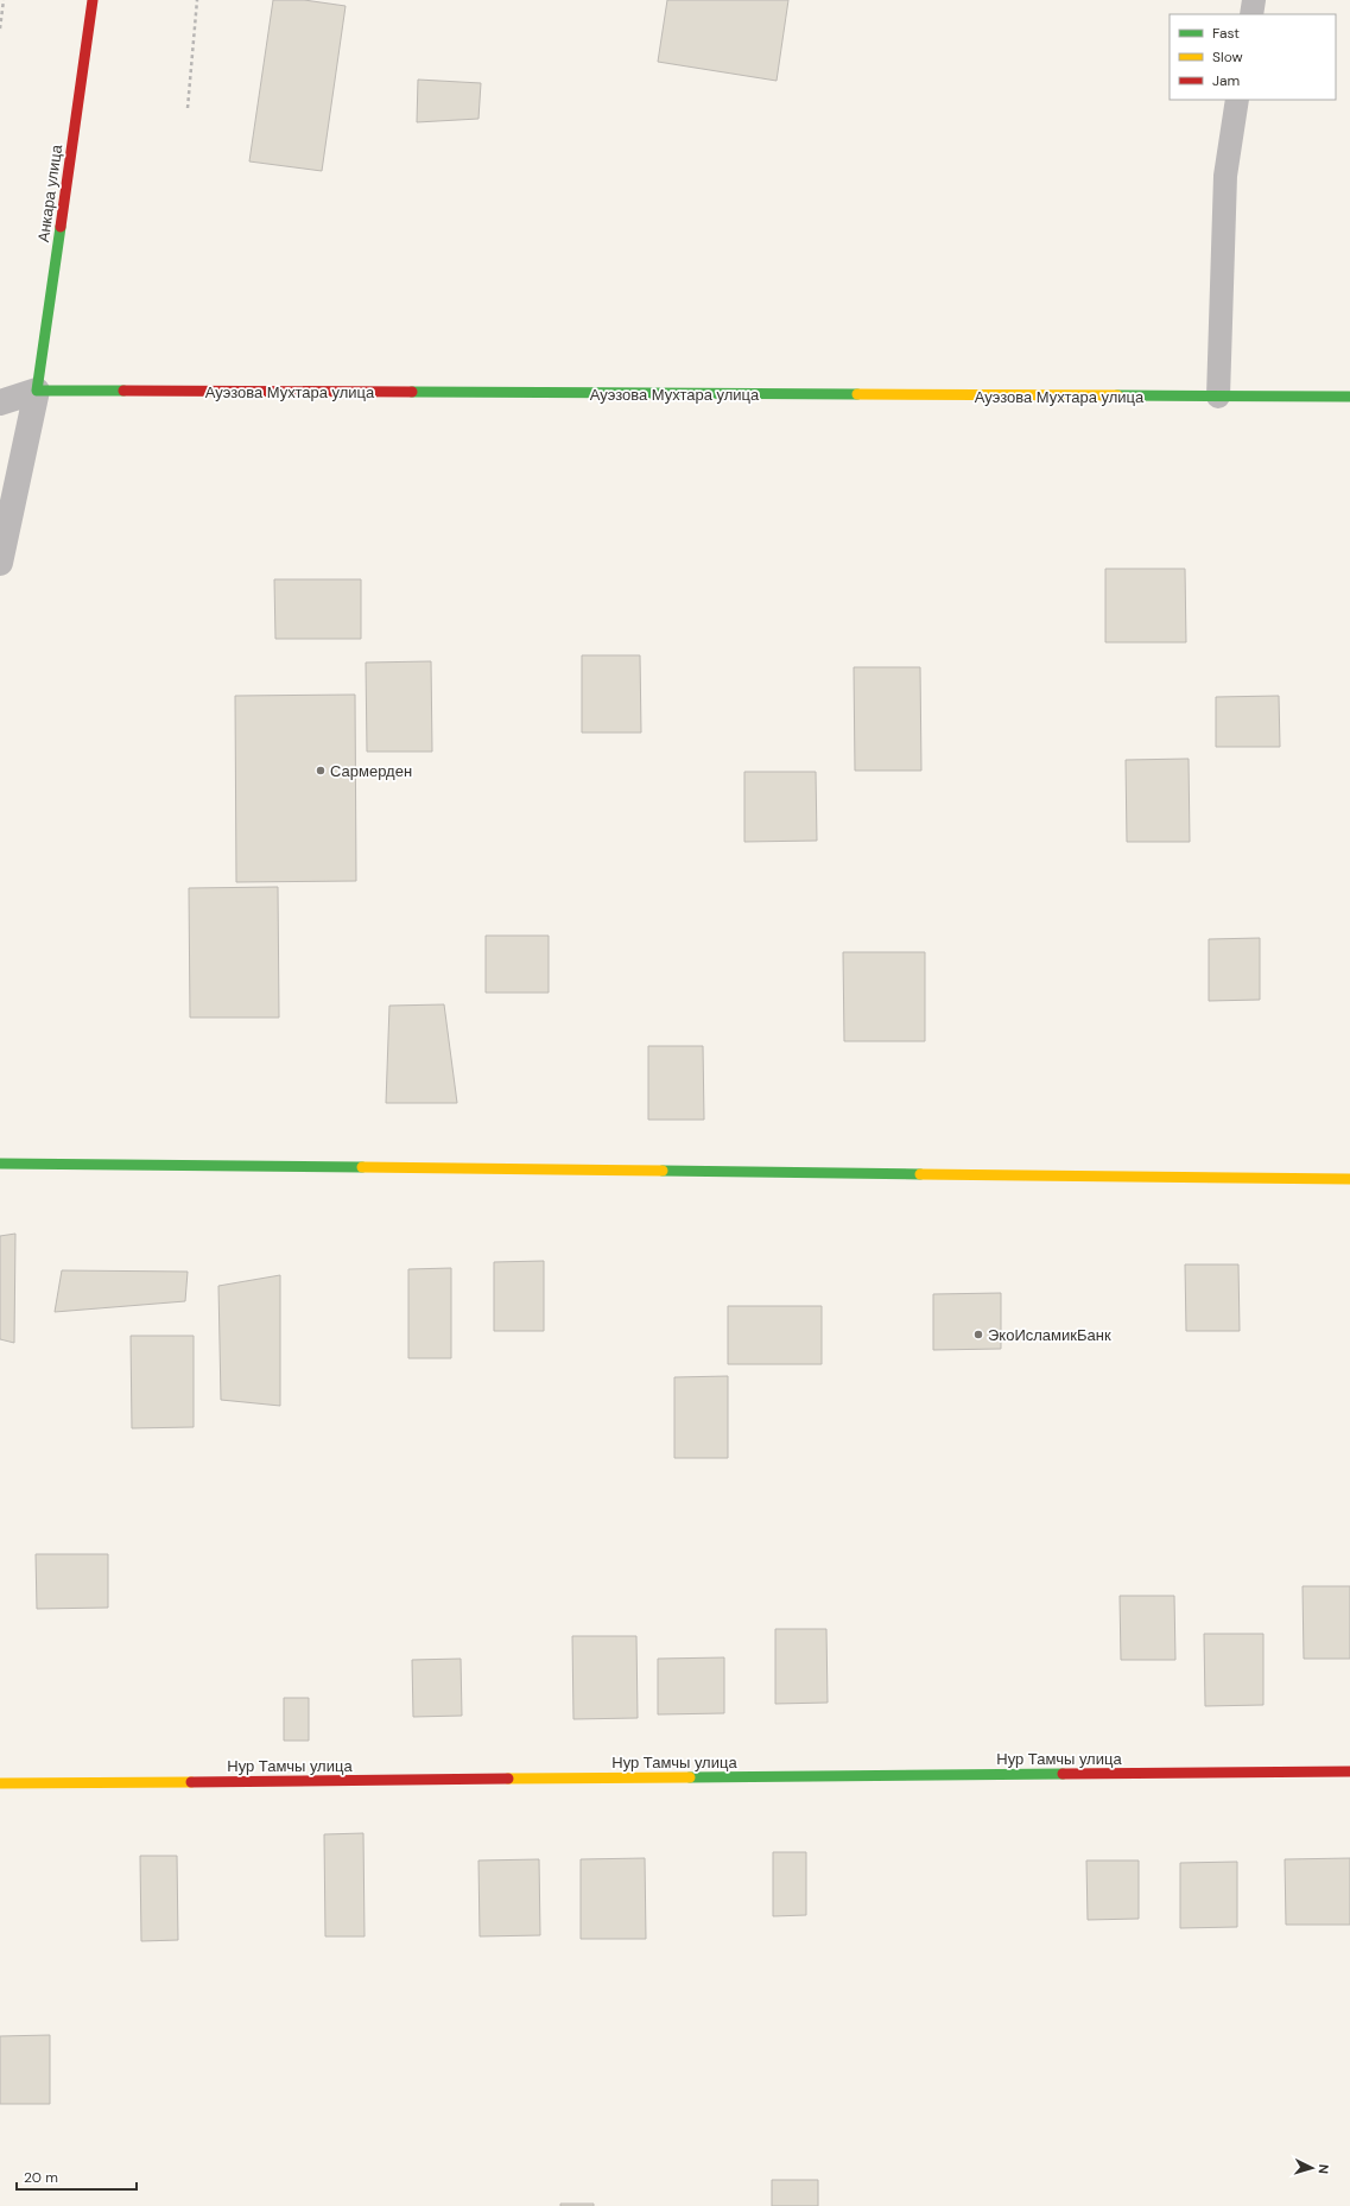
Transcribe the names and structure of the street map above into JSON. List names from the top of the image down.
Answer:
{
  "streets": {
    "street": ["Анкара улица", "Ауэзова Мухтара улица", "Нур Тамчы улица"]
  },
  "crossings": [
    ["Анкара улица", "Ауэзова Мухтара улица"]
  ],
  "places": ["Сармерден", "ЭкоИсламикБанк"],
  "legend": ["Fast", "Slow", "Jam"],
  "scale_bar": "20 m",
  "north": "right"
}
